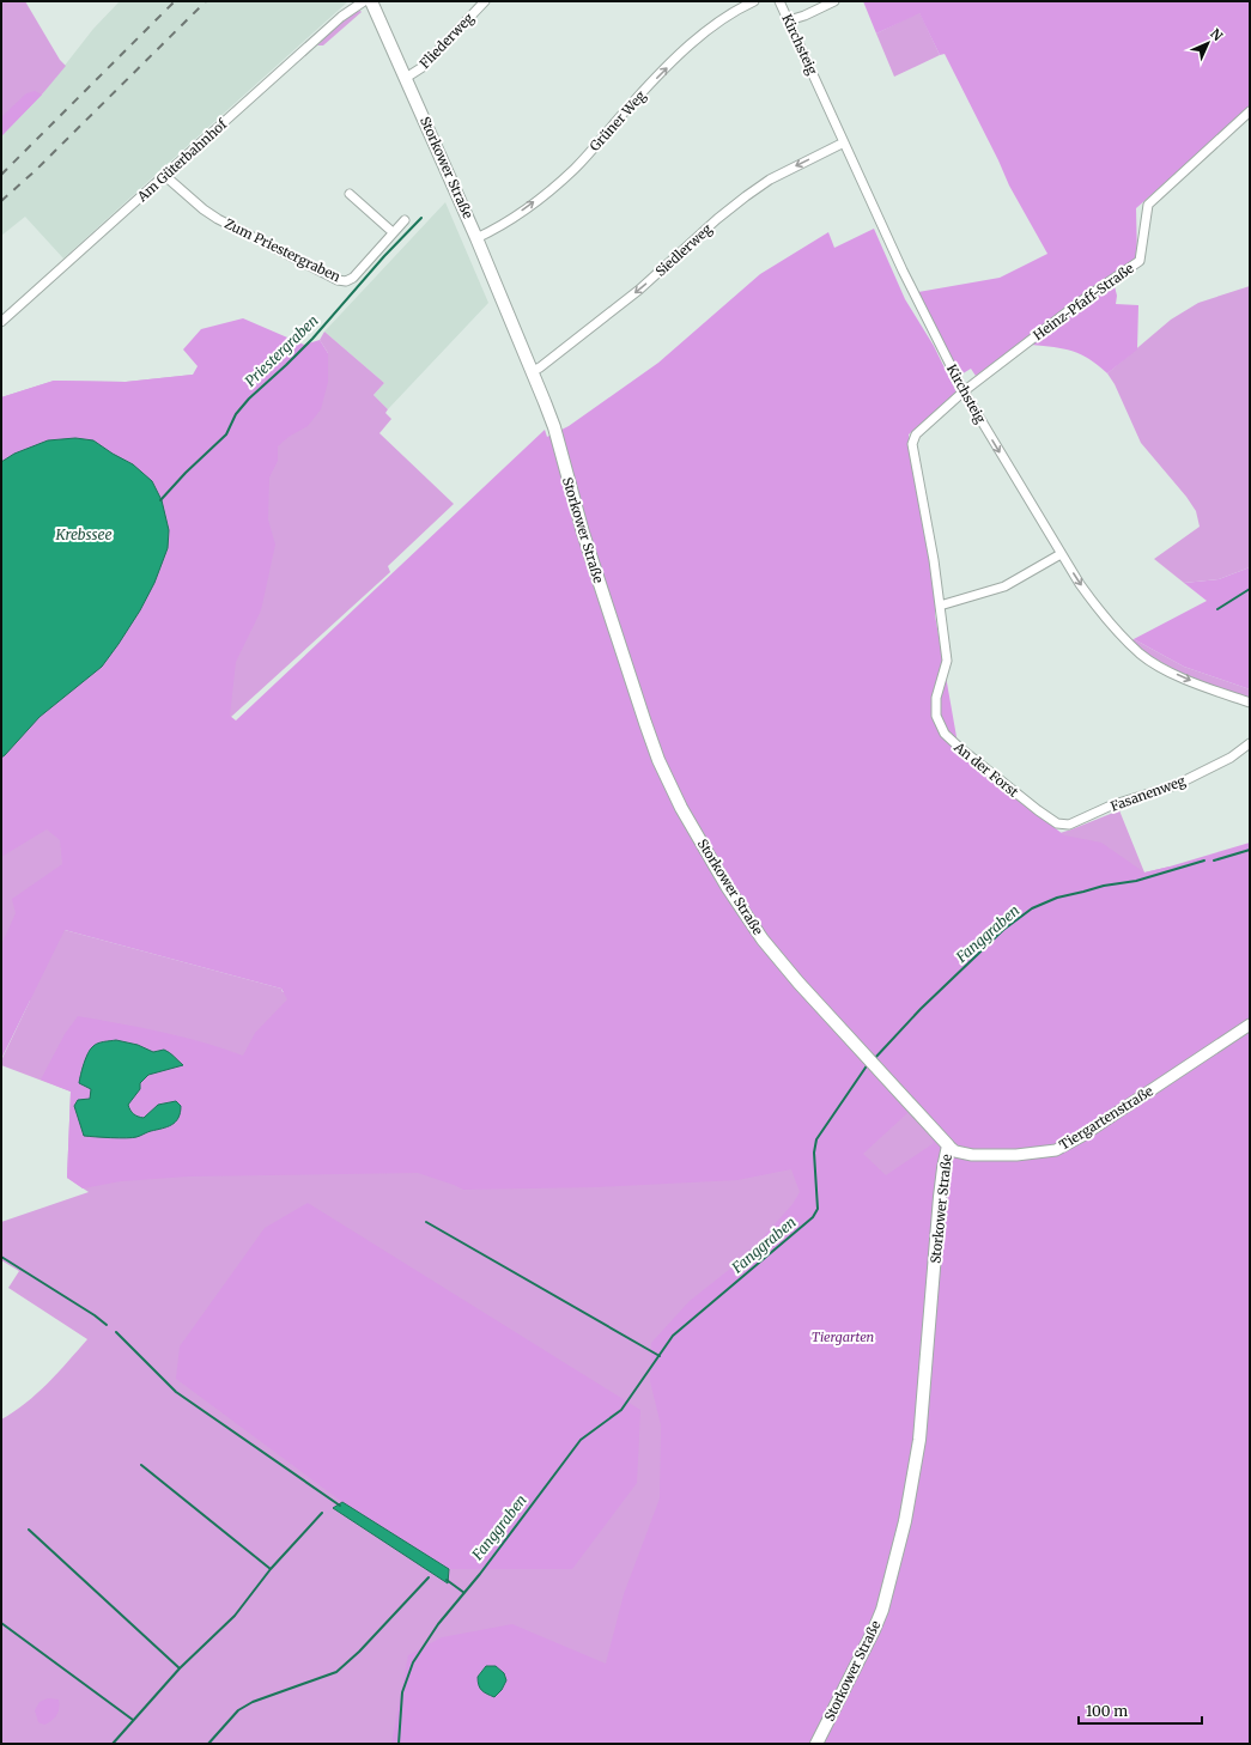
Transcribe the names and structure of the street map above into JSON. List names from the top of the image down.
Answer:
{
  "streets": {
    "main road": ["Storkower Straße"],
    "street": [
      "Fliederweg",
      "Kirchsteig",
      "Grüner Weg",
      "Am Güterbahnhof",
      "Zum Priestergraben",
      "Siedlerweg",
      "Heinz-Pfaff-Straße",
      "An der Forst",
      "Fasanenweg",
      "Tiergartenstraße"
    ]
  },
  "crossings": [
    ["Fliederweg", "Storkower Straße"],
    ["Kirchsteig", "Siedlerweg"],
    ["Kirchsteig", "Heinz-Pfaff-Straße"],
    ["Kirchsteig", "An der Forst"],
    ["Grüner Weg", "Storkower Straße"],
    ["Am Güterbahnhof", "Zum Priestergraben"],
    ["Storkower Straße", "Siedlerweg"],
    ["Storkower Straße", "Tiergartenstraße"],
    ["Heinz-Pfaff-Straße", "An der Forst"],
    ["An der Forst", "Fasanenweg"]
  ],
  "one_way": ["Kirchsteig", "Grüner Weg", "Siedlerweg"],
  "water": ["Priestergraben", "Krebssee", "Fanggraben"],
  "parks": ["Tiergarten"],
  "scale_bar": "100 m",
  "north": "top right"
}
